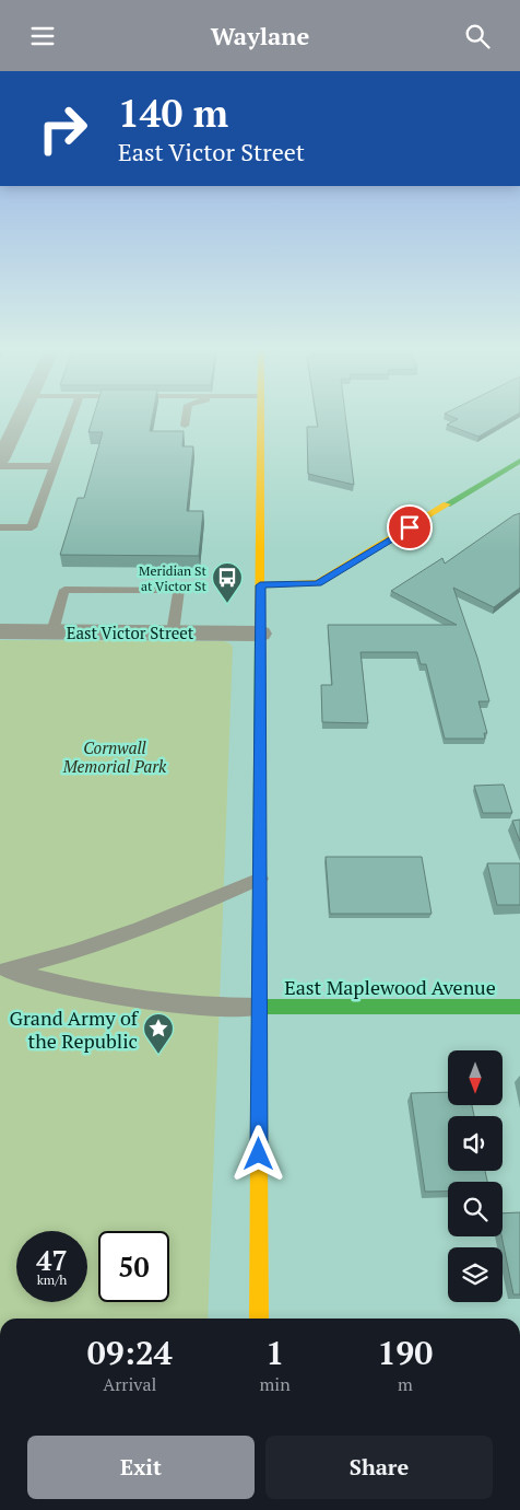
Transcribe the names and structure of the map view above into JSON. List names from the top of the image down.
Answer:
{
  "streets": {
    "main road": ["East Maplewood Avenue"],
    "street": ["East Victor Street"]
  },
  "parks": ["Cornwall Memorial Park"],
  "places": {
    "bus stop": ["Meridian St at Victor St"],
    "place": ["Grand Army of the Republic"]
  },
  "north": "bottom",
  "page": {
    "header": "Waylane",
    "turn": ["140 m", "East Victor Street"],
    "speed": "47 km/h",
    "limit": "50",
    "eta": [
      "09:24",
      "Arrival",
      "1",
      "min",
      "190",
      "m"
    ],
    "buttons": ["Exit", "Share"]
  }
}
